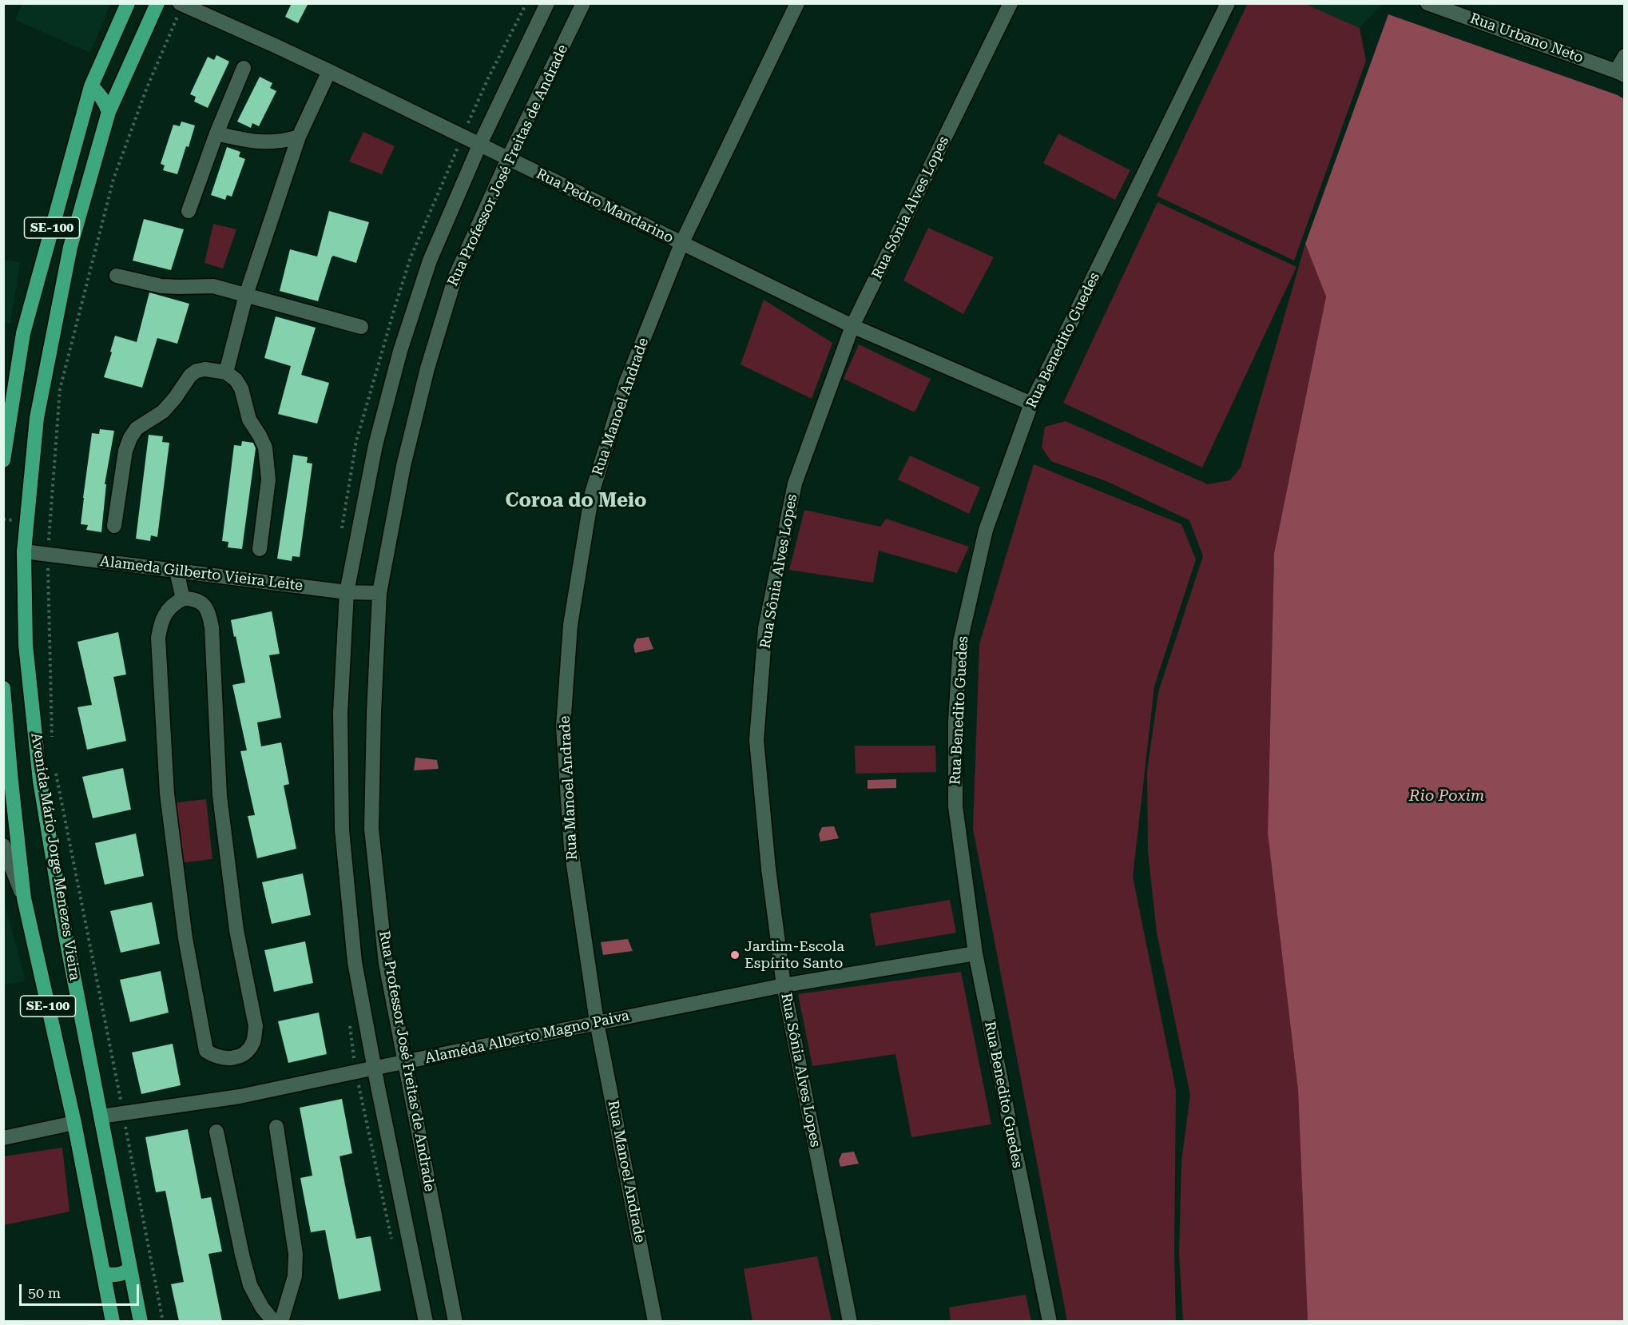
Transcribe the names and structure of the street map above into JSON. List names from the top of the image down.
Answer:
{
  "streets": {
    "main road": ["SE-100", "Avenida Mário Jorge Menezes Vieira"],
    "street": [
      "Rua Urbano Neto",
      "Rua Professor José Freitas de Andrade",
      "Rua Pedro Mandarino",
      "Rua Sônia Alves Lopes",
      "Rua Benedito Guedes",
      "Rua Manoel Andrade",
      "Alameda Gilberto Vieira Leite",
      "Alamêda Alberto Magno Paiva"
    ]
  },
  "crossings": [
    ["Rua Professor José Freitas de Andrade", "Rua Pedro Mandarino"],
    ["Rua Professor José Freitas de Andrade", "Alameda Gilberto Vieira Leite"],
    ["Rua Professor José Freitas de Andrade", "Alamêda Alberto Magno Paiva"],
    ["Rua Pedro Mandarino", "Rua Sônia Alves Lopes"],
    ["Rua Pedro Mandarino", "Rua Benedito Guedes"],
    ["Rua Pedro Mandarino", "Rua Manoel Andrade"],
    ["Rua Sônia Alves Lopes", "Alamêda Alberto Magno Paiva"],
    ["Rua Benedito Guedes", "Alamêda Alberto Magno Paiva"],
    ["Rua Manoel Andrade", "Alamêda Alberto Magno Paiva"],
    ["Alameda Gilberto Vieira Leite", "Avenida Mário Jorge Menezes Vieira"],
    ["Avenida Mário Jorge Menezes Vieira", "Alamêda Alberto Magno Paiva"]
  ],
  "districts": ["Coroa do Meio"],
  "water": ["Rio Poxim"],
  "places": ["Jardim-Escola Espírito Santo"],
  "scale_bar": "50 m"
}
